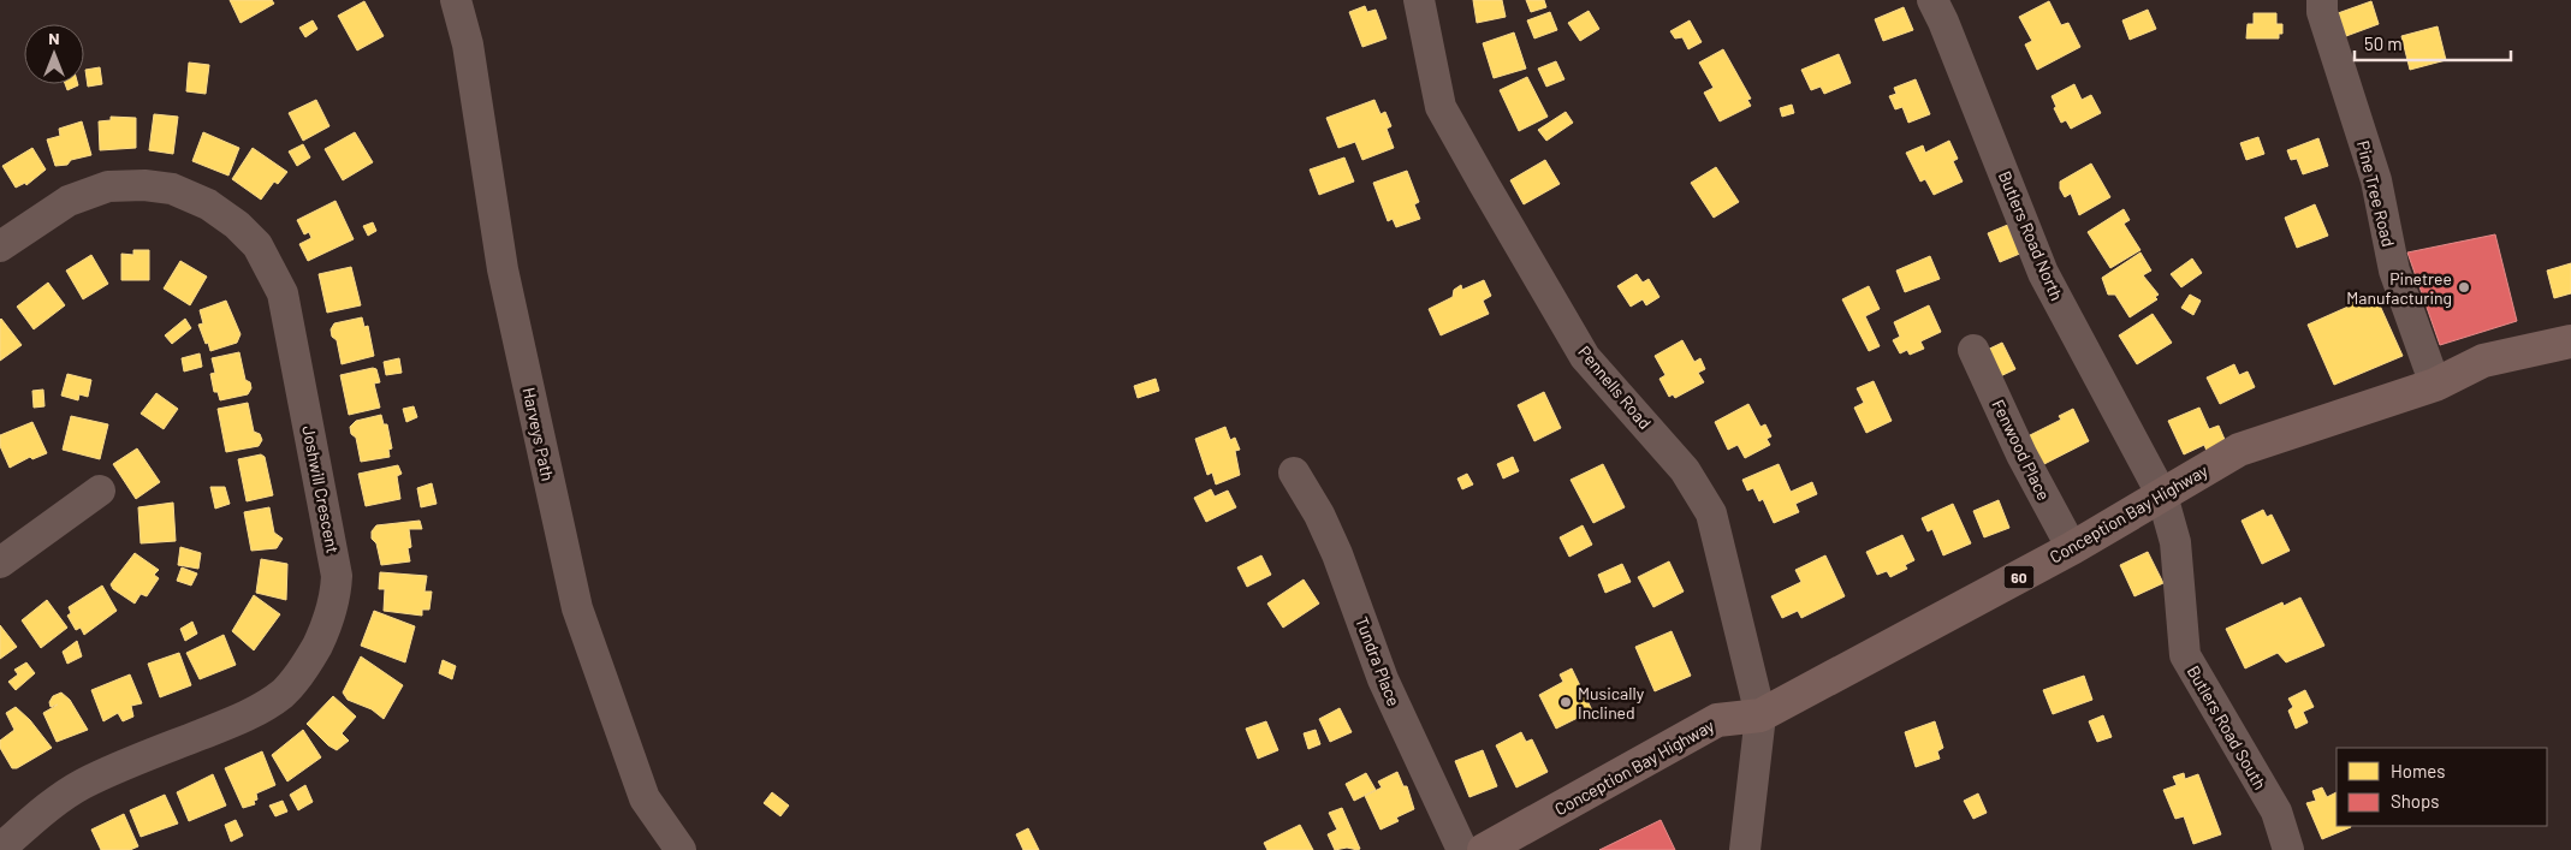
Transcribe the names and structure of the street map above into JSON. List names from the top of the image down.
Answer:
{
  "streets": {
    "main road": ["Conception Bay Highway", "60"],
    "street": [
      "Pine Tree Road",
      "Butlers Road North",
      "Pennells Road",
      "Harveys Path",
      "Fenwood Place",
      "Joshwill Crescent",
      "Tundra Place",
      "Butlers Road South"
    ]
  },
  "crossings": [
    ["Pine Tree Road", "Conception Bay Highway"],
    ["Butlers Road North", "Conception Bay Highway"],
    ["Butlers Road North", "Butlers Road South"],
    ["Pennells Road", "Conception Bay Highway"],
    ["Fenwood Place", "Conception Bay Highway"],
    ["Conception Bay Highway", "Butlers Road South"]
  ],
  "places": ["Pinetree Manufacturing", "Musically Inclined"],
  "legend": ["Homes", "Shops"],
  "scale_bar": "50 m",
  "north": "top"
}
